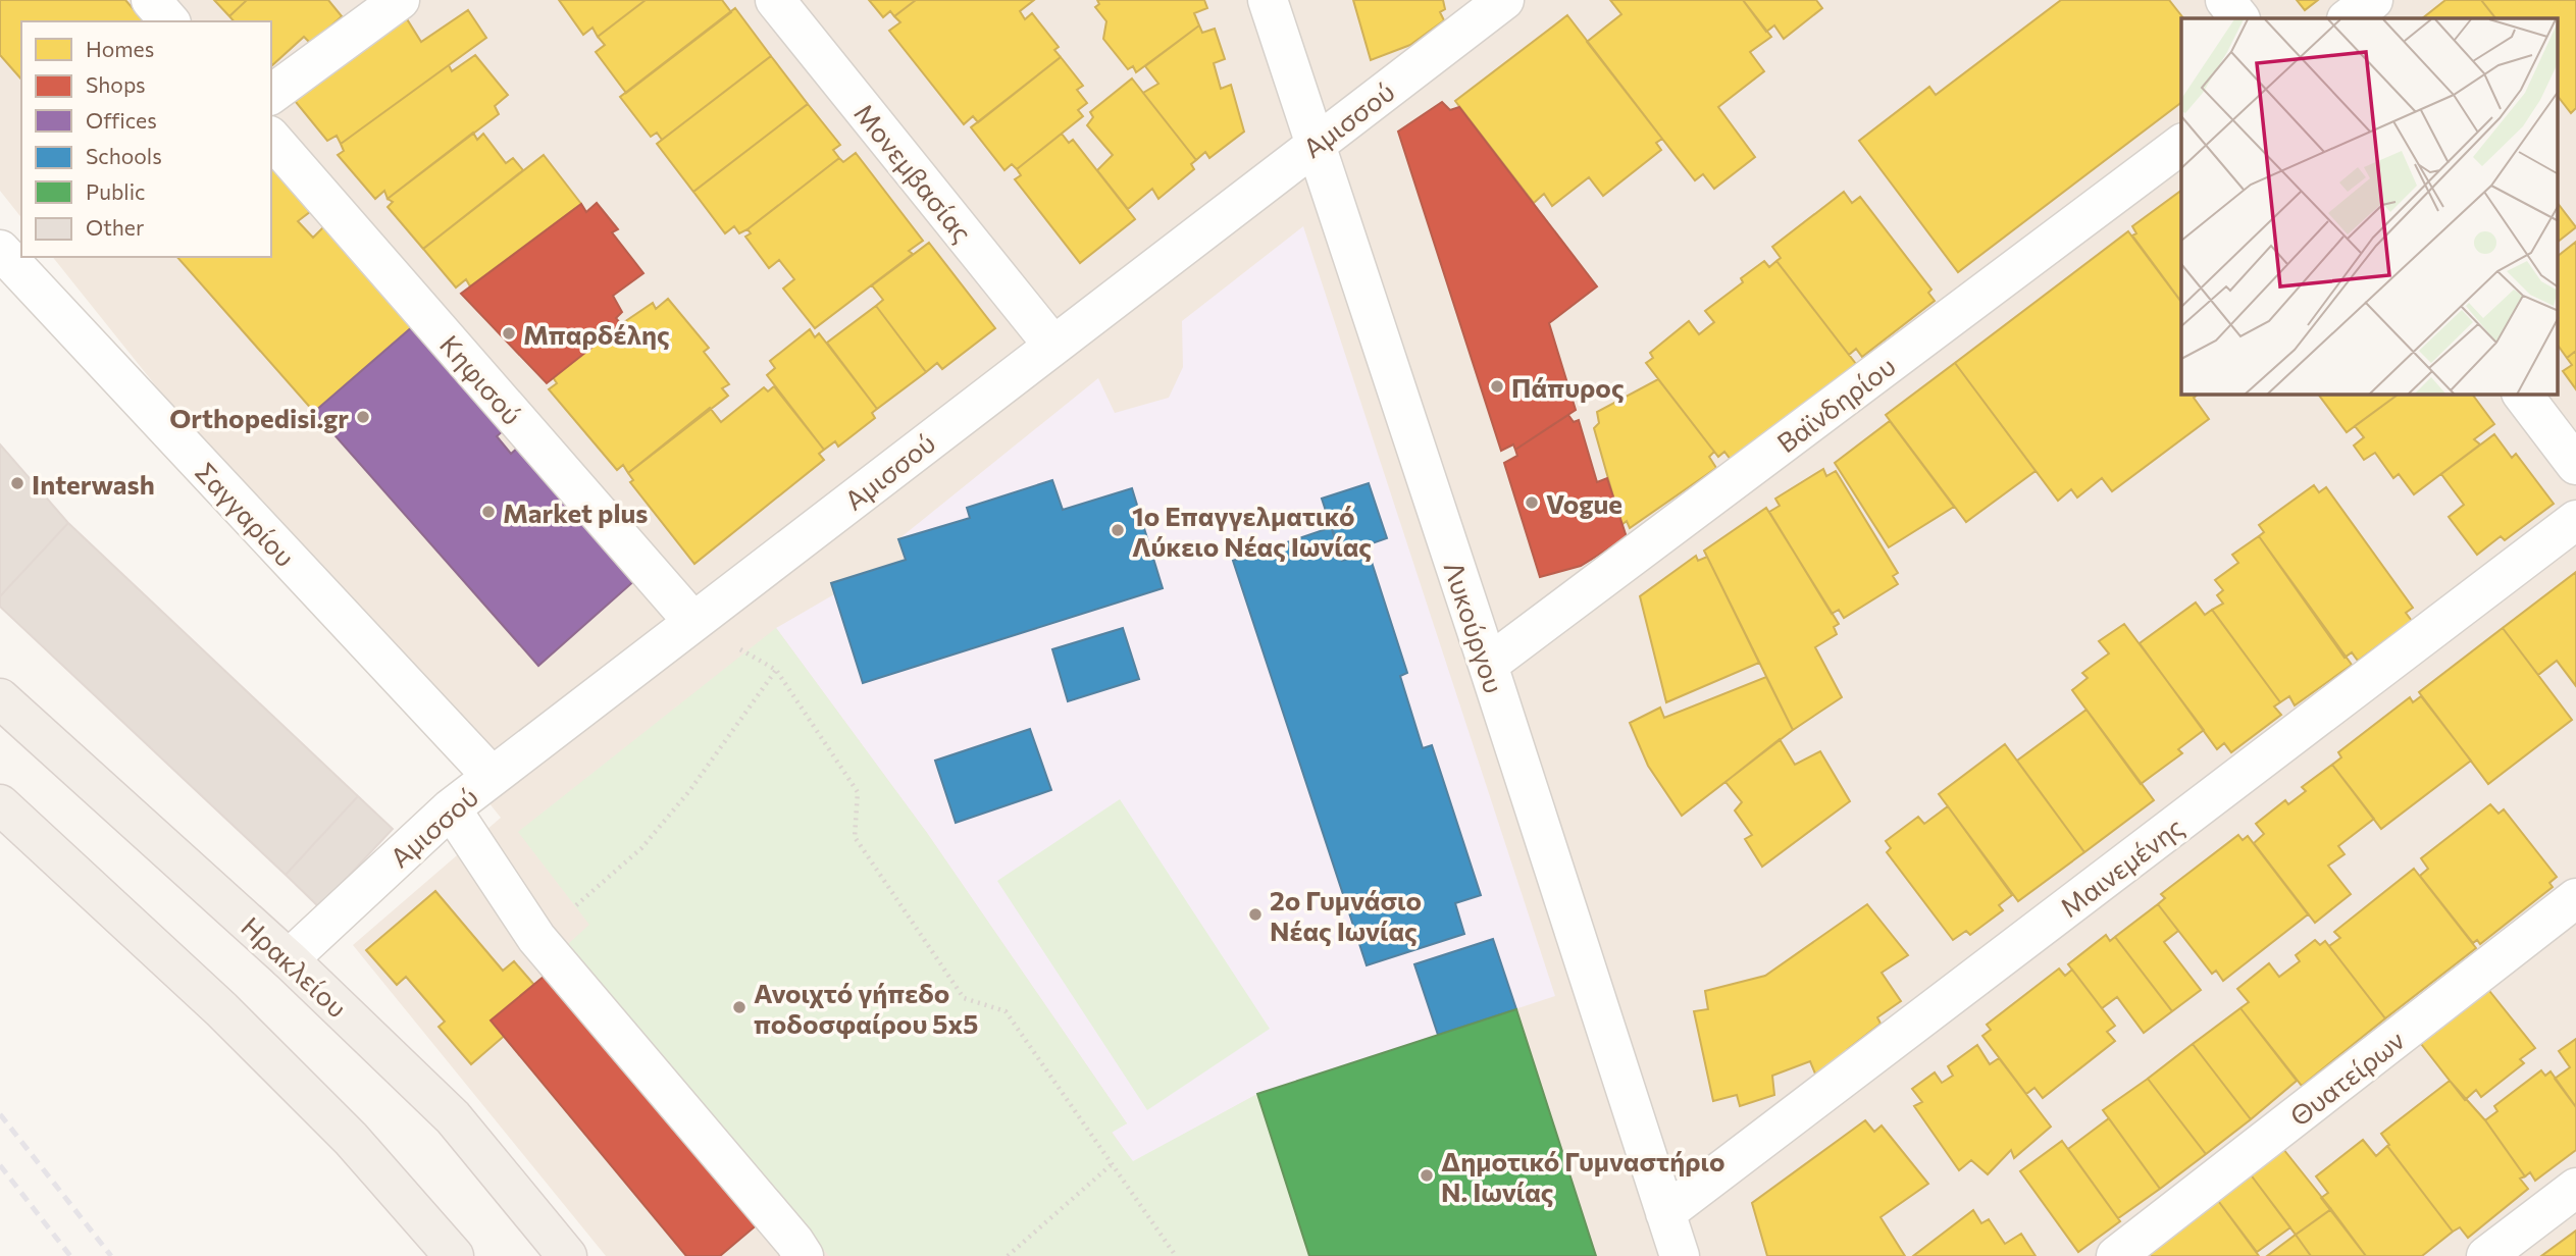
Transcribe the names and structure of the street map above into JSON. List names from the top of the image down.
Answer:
{
  "streets": {
    "main road": ["Ηρακλείου"],
    "street": [
      "Αμισσού",
      "Μονεμβασίας",
      "Κηφισού",
      "Βαϊνδηρίου",
      "Σαγγαρίου",
      "Λυκούργου",
      "Μαινεμένης",
      "Θυατείρων"
    ]
  },
  "crossings": [
    ["Αμισσού", "Μονεμβασίας"],
    ["Αμισσού", "Κηφισού"],
    ["Αμισσού", "Σαγγαρίου"],
    ["Αμισσού", "Λυκούργου"],
    ["Αμισσού", "Ηρακλείου"],
    ["Βαϊνδηρίου", "Λυκούργου"],
    ["Λυκούργου", "Μαινεμένης"]
  ],
  "places": [
    "Μπαρδέλης",
    "Πάπυρος",
    "Orthopedisi.gr",
    "Interwash",
    "Vogue",
    "Market plus",
    "1ο Επαγγελματικό Λύκειο Νέας Ιωνίας",
    "2ο Γυμνάσιο Νέας Ιωνίας",
    "Ανοιχτό γήπεδο ποδοσφαίρου 5x5",
    "Δημοτικό Γυμναστήριο Ν. Ιωνίας"
  ],
  "legend": [
    "Homes",
    "Shops",
    "Offices",
    "Schools",
    "Public",
    "Other"
  ]
}
